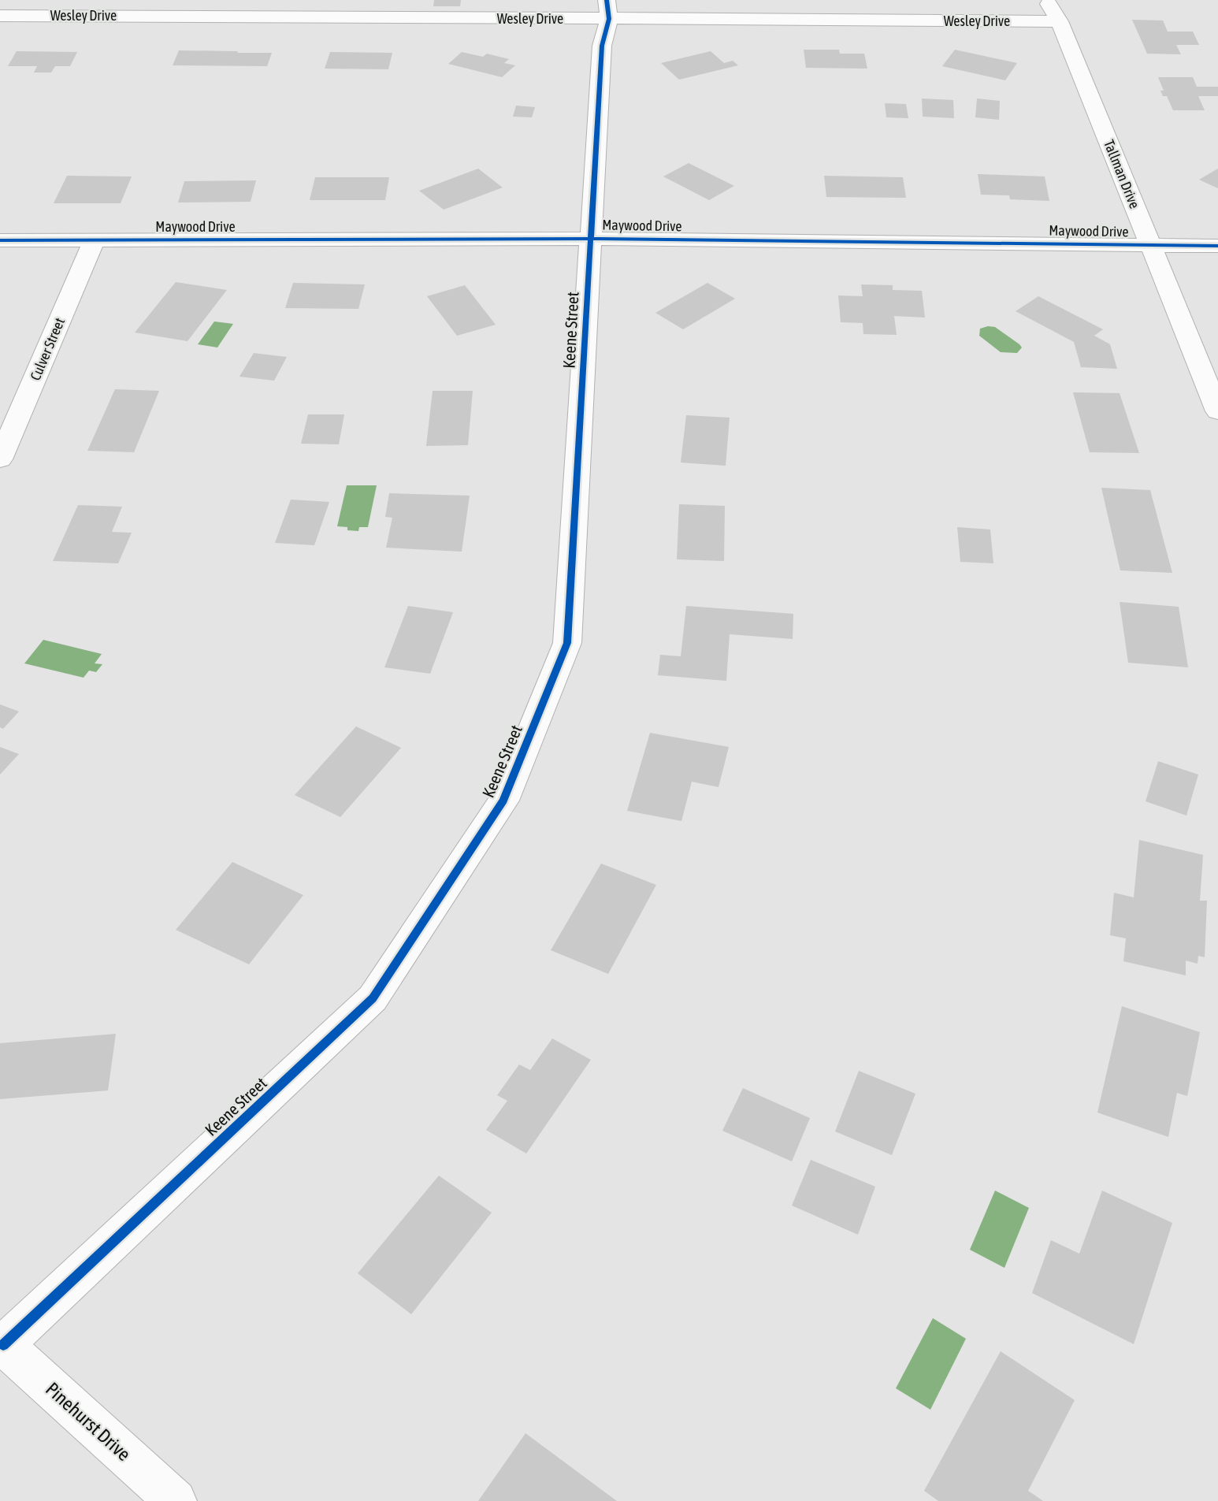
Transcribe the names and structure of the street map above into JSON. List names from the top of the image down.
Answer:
{
  "streets": {
    "street": [
      "Wesley Drive",
      "Tallman Drive",
      "Maywood Drive",
      "Keene Street",
      "Culver Street",
      "Pinehurst Drive"
    ]
  },
  "crossings": [
    ["Wesley Drive", "Tallman Drive"],
    ["Wesley Drive", "Keene Street"],
    ["Tallman Drive", "Maywood Drive"],
    ["Maywood Drive", "Keene Street"],
    ["Maywood Drive", "Culver Street"],
    ["Keene Street", "Pinehurst Drive"]
  ]
}
